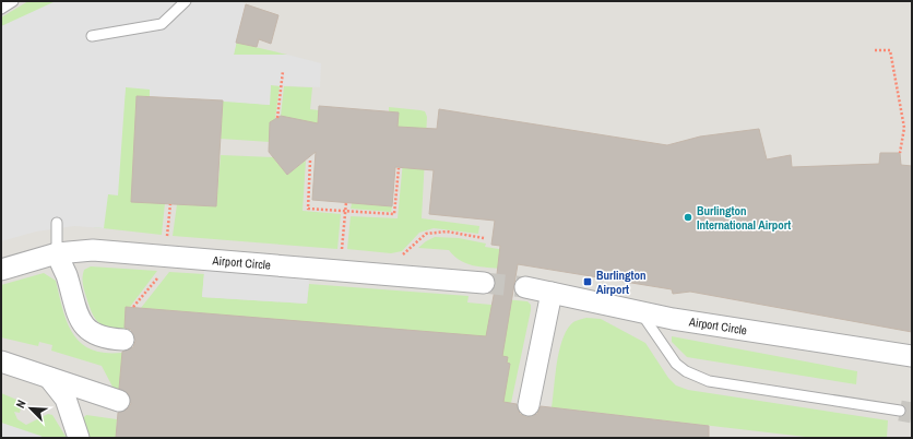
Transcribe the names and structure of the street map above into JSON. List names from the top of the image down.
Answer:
{
  "streets": {
    "street": ["Airport Circle"]
  },
  "places": {
    "other": ["Burlington International Airport"],
    "transit": ["Burlington Airport"]
  },
  "north": "top left"
}
